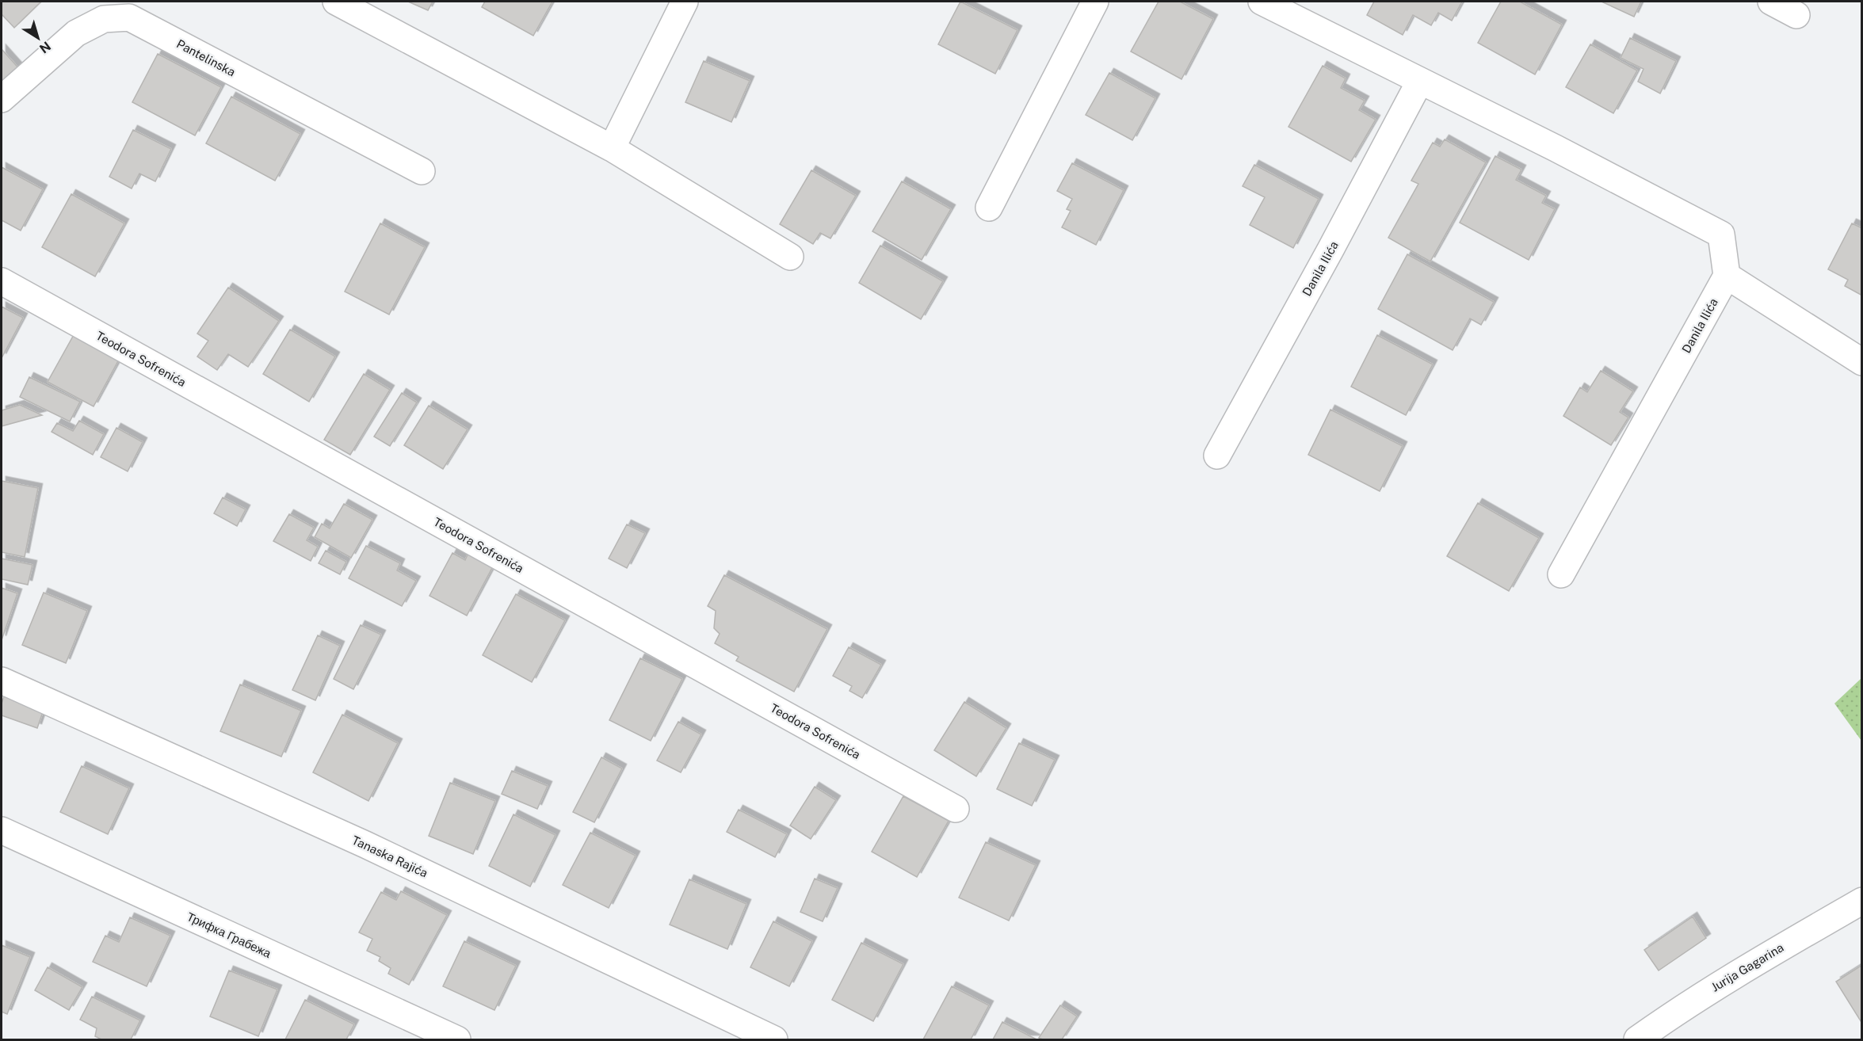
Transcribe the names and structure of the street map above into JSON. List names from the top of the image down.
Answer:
{
  "streets": {
    "street": [
      "Pantelinska",
      "Danila Ilića",
      "Teodora Sofrenića",
      "Tanaska Rajića",
      "Трифка Грабежа",
      "Jurija Gagarina"
    ]
  },
  "north": "bottom right"
}
